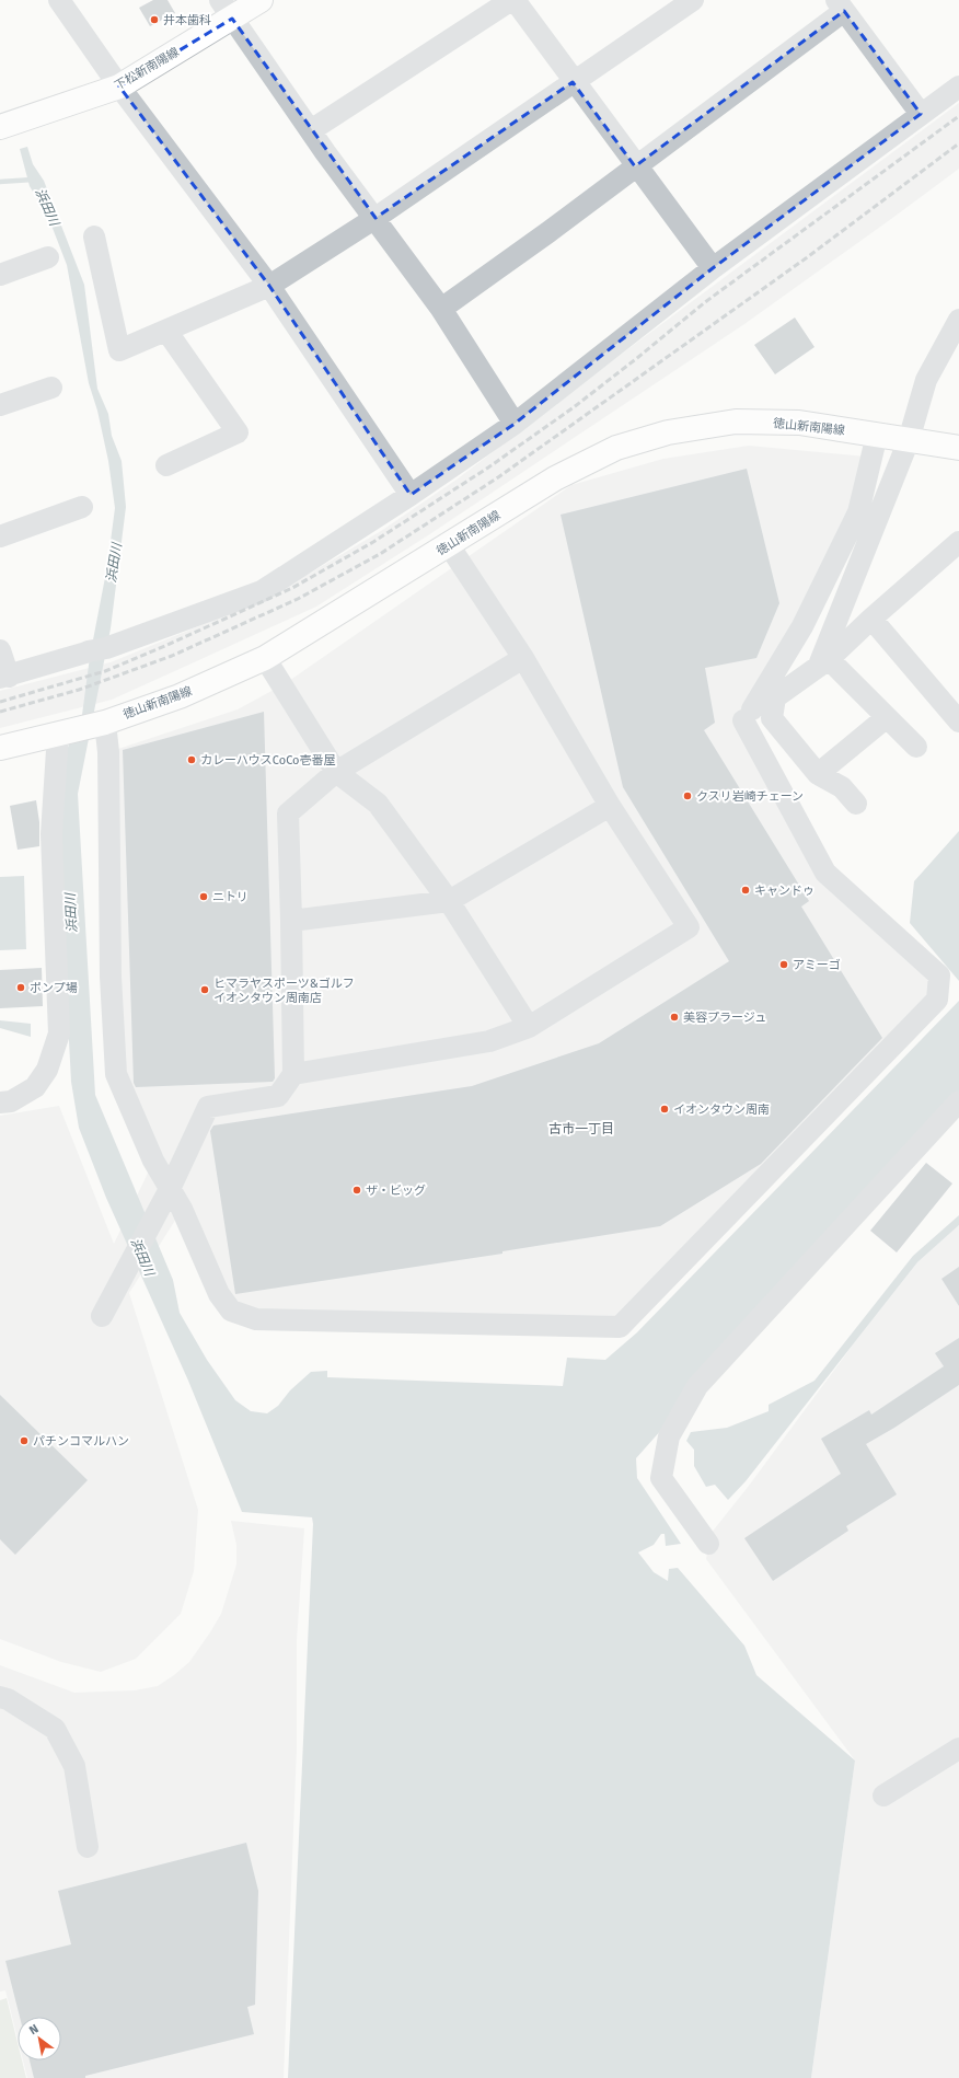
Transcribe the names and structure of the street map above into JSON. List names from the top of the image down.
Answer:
{
  "streets": {
    "main road": ["下松新南陽線", "徳山新南陽線"]
  },
  "districts": ["古市一丁目"],
  "water": ["浜田川"],
  "places": [
    "井本歯科",
    "カレーハウスCoCo壱番屋",
    "クスリ岩崎チェーン",
    "キャンドゥ",
    "ニトリ",
    "アミーゴ",
    "ポンプ場",
    "ヒマラヤスポーツ&ゴルフ イオンタウン周南店",
    "美容プラージュ",
    "イオンタウン周南",
    "ザ・ビッグ",
    "パチンコマルハン"
  ],
  "north": "top left"
}
